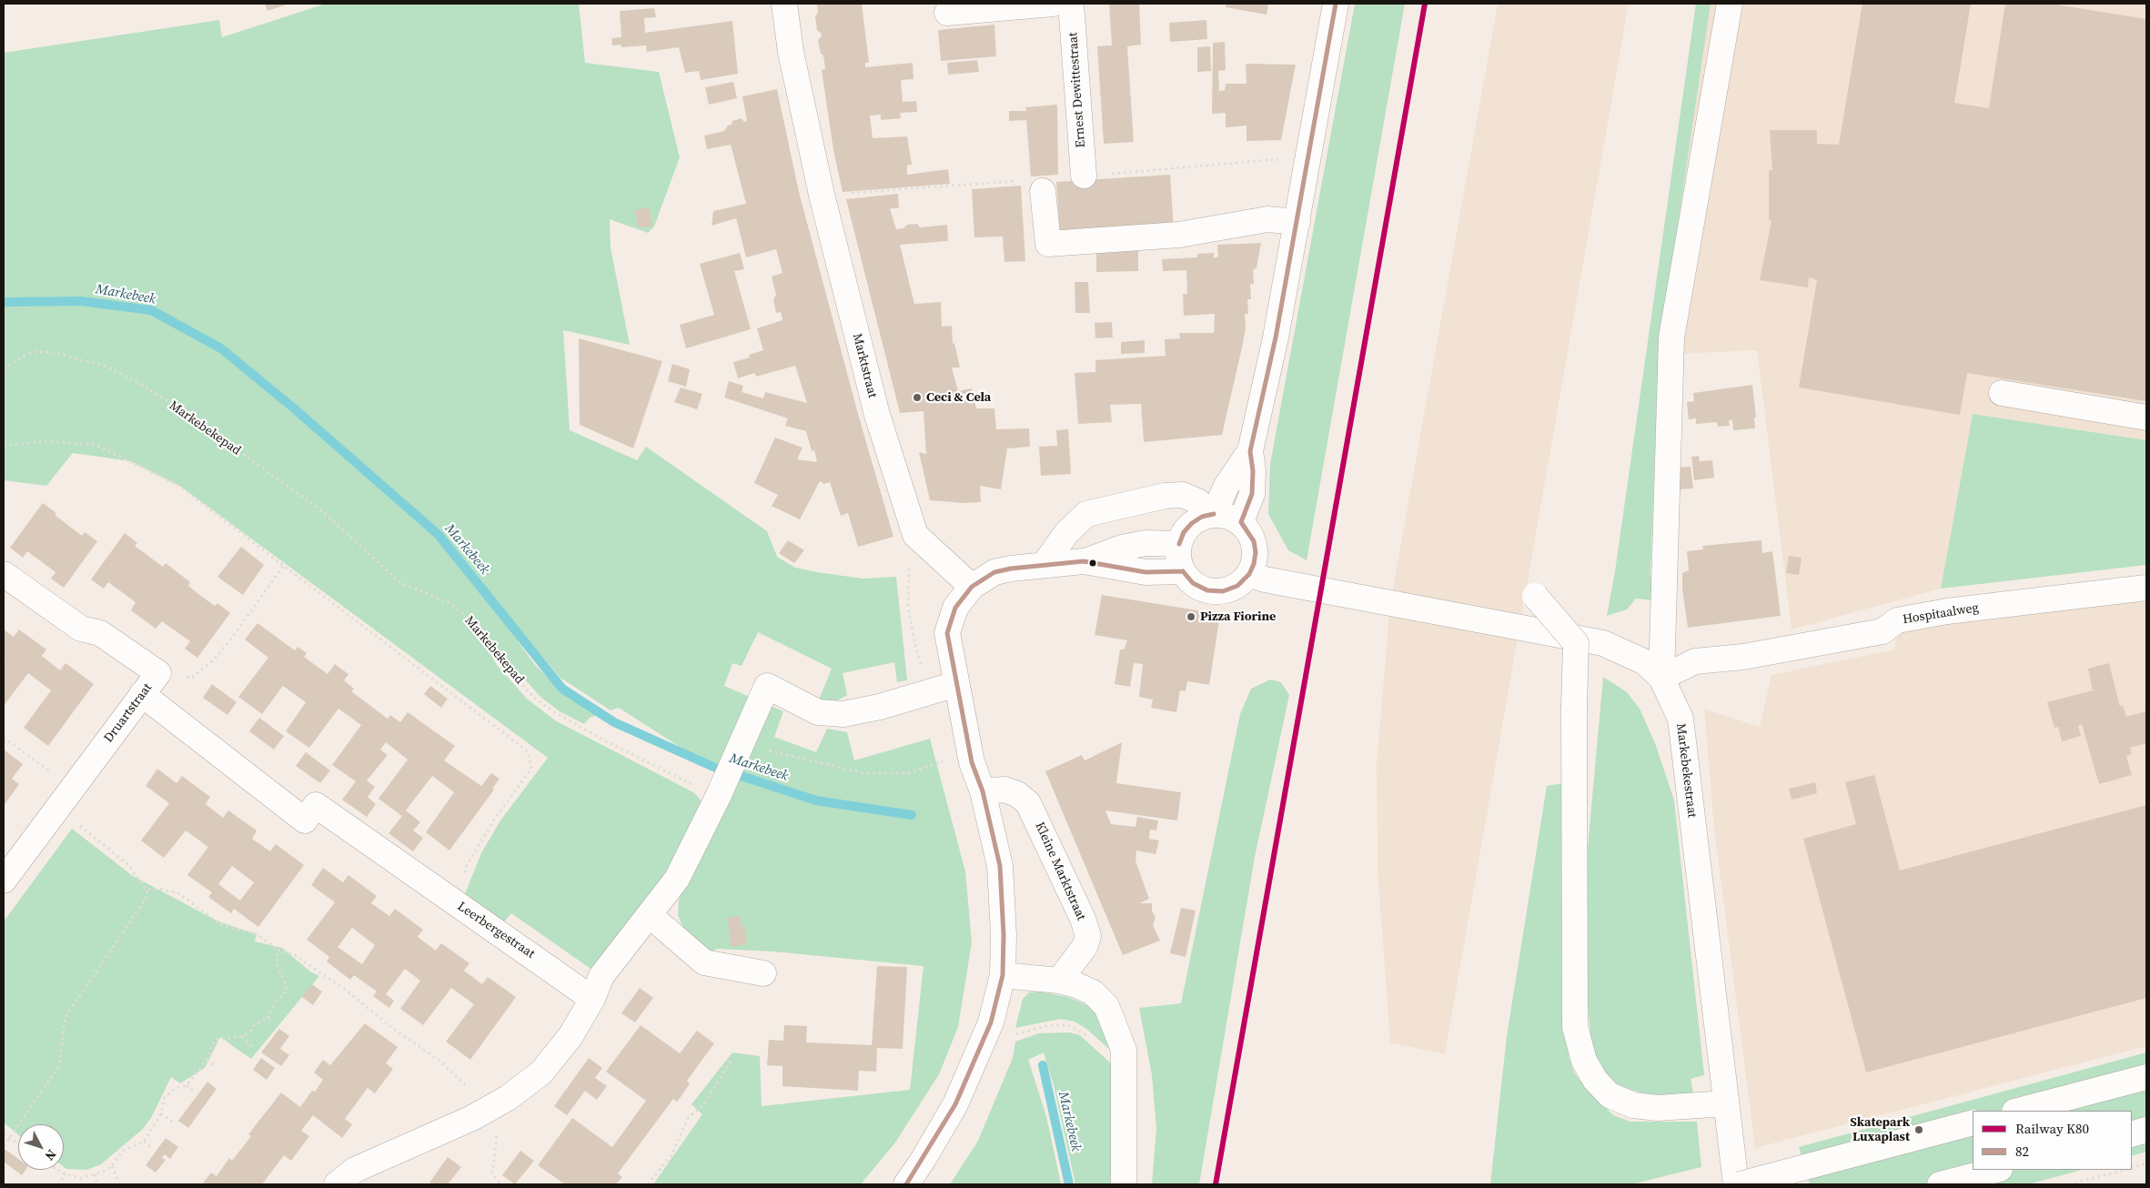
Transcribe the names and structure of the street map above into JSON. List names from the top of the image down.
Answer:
{
  "streets": {
    "main road": [
      "Ernest Dewittestraat",
      "Marktstraat",
      "Hospitaalweg",
      "Druartstraat",
      "Markebekestraat",
      "Kleine Marktstraat",
      "Leerbergestraat"
    ],
    "path": ["Markebekepad"]
  },
  "crossings": [
    ["Hospitaalweg", "Markebekestraat"],
    ["Druartstraat", "Leerbergestraat"]
  ],
  "water": ["Markebeek"],
  "places": ["Ceci & Cela", "Pizza Fiorine", "Skatepark Luxaplast"],
  "lines": ["rail line K80", "transit line 82"],
  "legend": ["Railway K80", "82"],
  "north": "bottom right"
}
